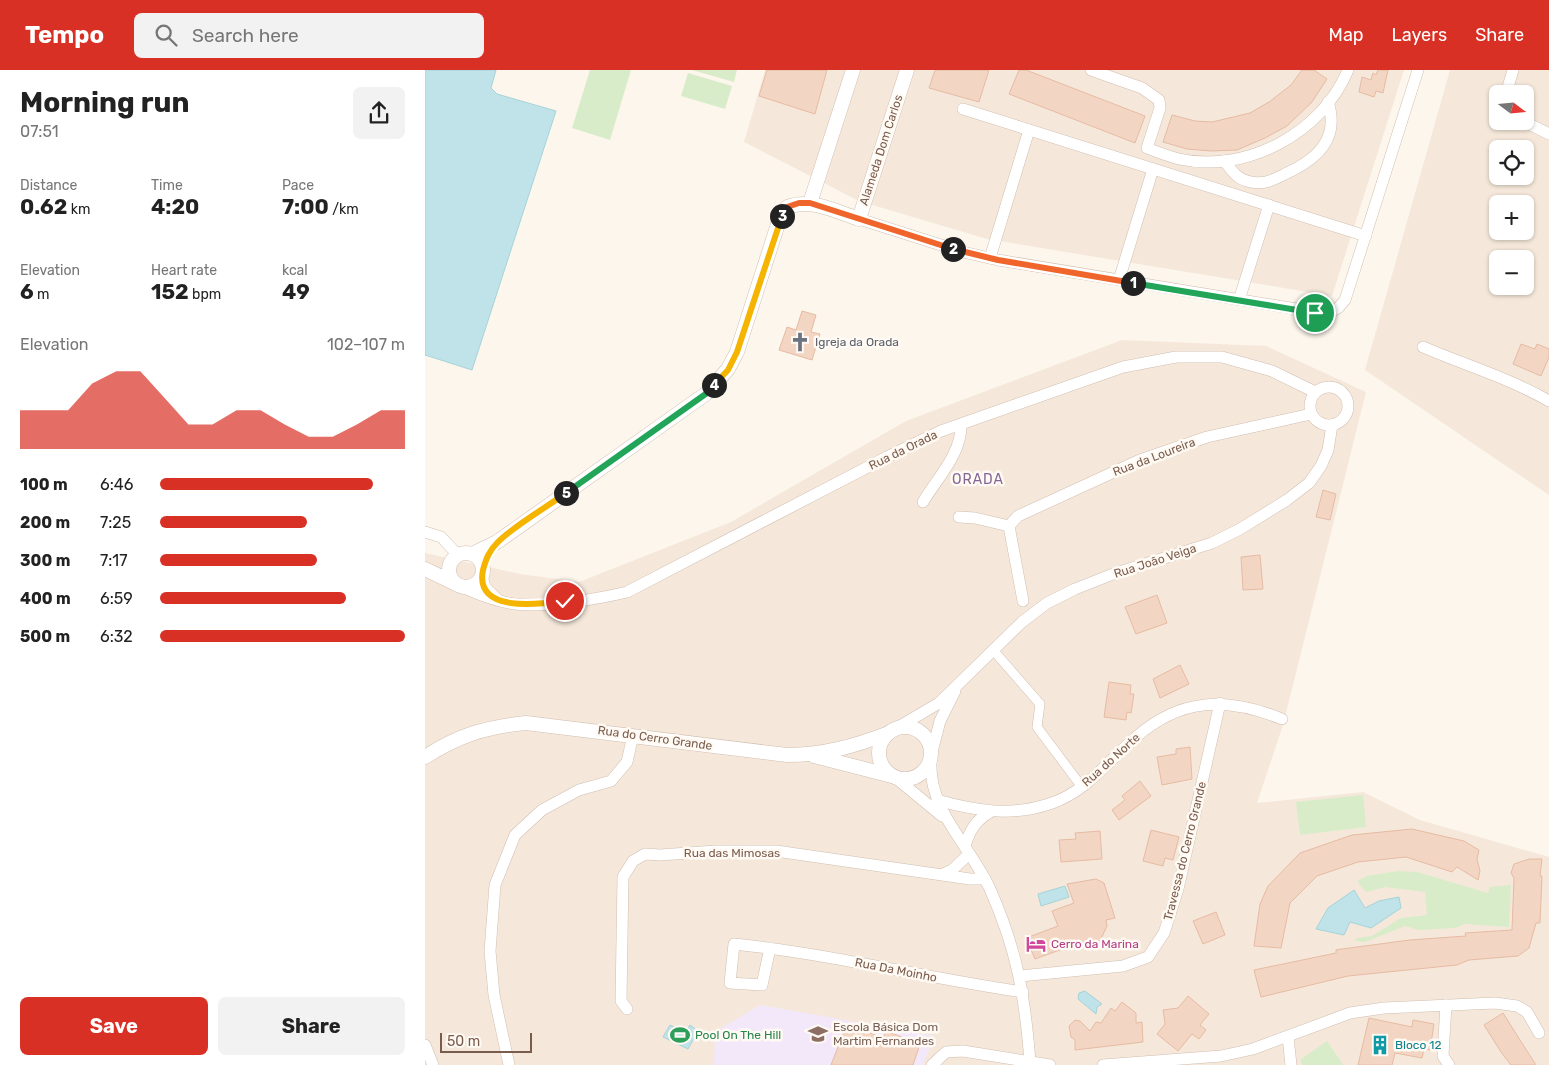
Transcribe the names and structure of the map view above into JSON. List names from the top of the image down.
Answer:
{
  "streets": {
    "street": [
      "Alameda Dom Carlos",
      "Rua da Orada",
      "Rua da Loureira",
      "Rua João Veiga",
      "Rua do Cerro Grande",
      "Rua do Norte",
      "Travessa do Cerro Grande",
      "Rua das Mimosas",
      "Rua Da Moinho"
    ]
  },
  "crossings": [
    ["Rua da Orada", "Rua da Loureira"],
    ["Rua da Orada", "Rua João Veiga"],
    ["Rua da Loureira", "Rua João Veiga"],
    ["Rua João Veiga", "Rua do Cerro Grande"],
    ["Rua do Norte", "Travessa do Cerro Grande"]
  ],
  "districts": ["ORADA"],
  "places": {
    "church": ["Igreja da Orada"],
    "hotel": ["Cerro da Marina"],
    "school or university": ["Escola Básica Dom Martim Fernandes"],
    "sports": ["Pool On The Hill"],
    "building": ["Bloco 12"]
  },
  "scale_bar": "50 m",
  "north": "right",
  "page": {
    "header": "Tempo",
    "search": "Search here",
    "nav": ["Map", "Layers", "Share"],
    "heading": ["Morning run", "07:51"],
    "map_buttons": ["+", "−"],
    "stats": [
      ["Distance", "0.62 km"],
      ["Time", "4:20"],
      ["Pace", "7:00 /km"],
      ["Elevation", "6 m"],
      ["Heart rate", "152 bpm"],
      ["kcal", "49"]
    ],
    "pins": [
      "3",
      "2",
      "1",
      "4",
      "5"
    ],
    "chart": ["Elevation", "102–107 m"],
    "list": [
      {
        "name": "100 m",
        "note": "6:46"
      },
      {
        "name": "200 m",
        "note": "7:25"
      },
      {
        "name": "300 m",
        "note": "7:17"
      },
      {
        "name": "400 m",
        "note": "6:59"
      },
      {
        "name": "500 m",
        "note": "6:32"
      }
    ],
    "buttons": ["Save", "Share"],
    "scale": "50 m"
  }
}
